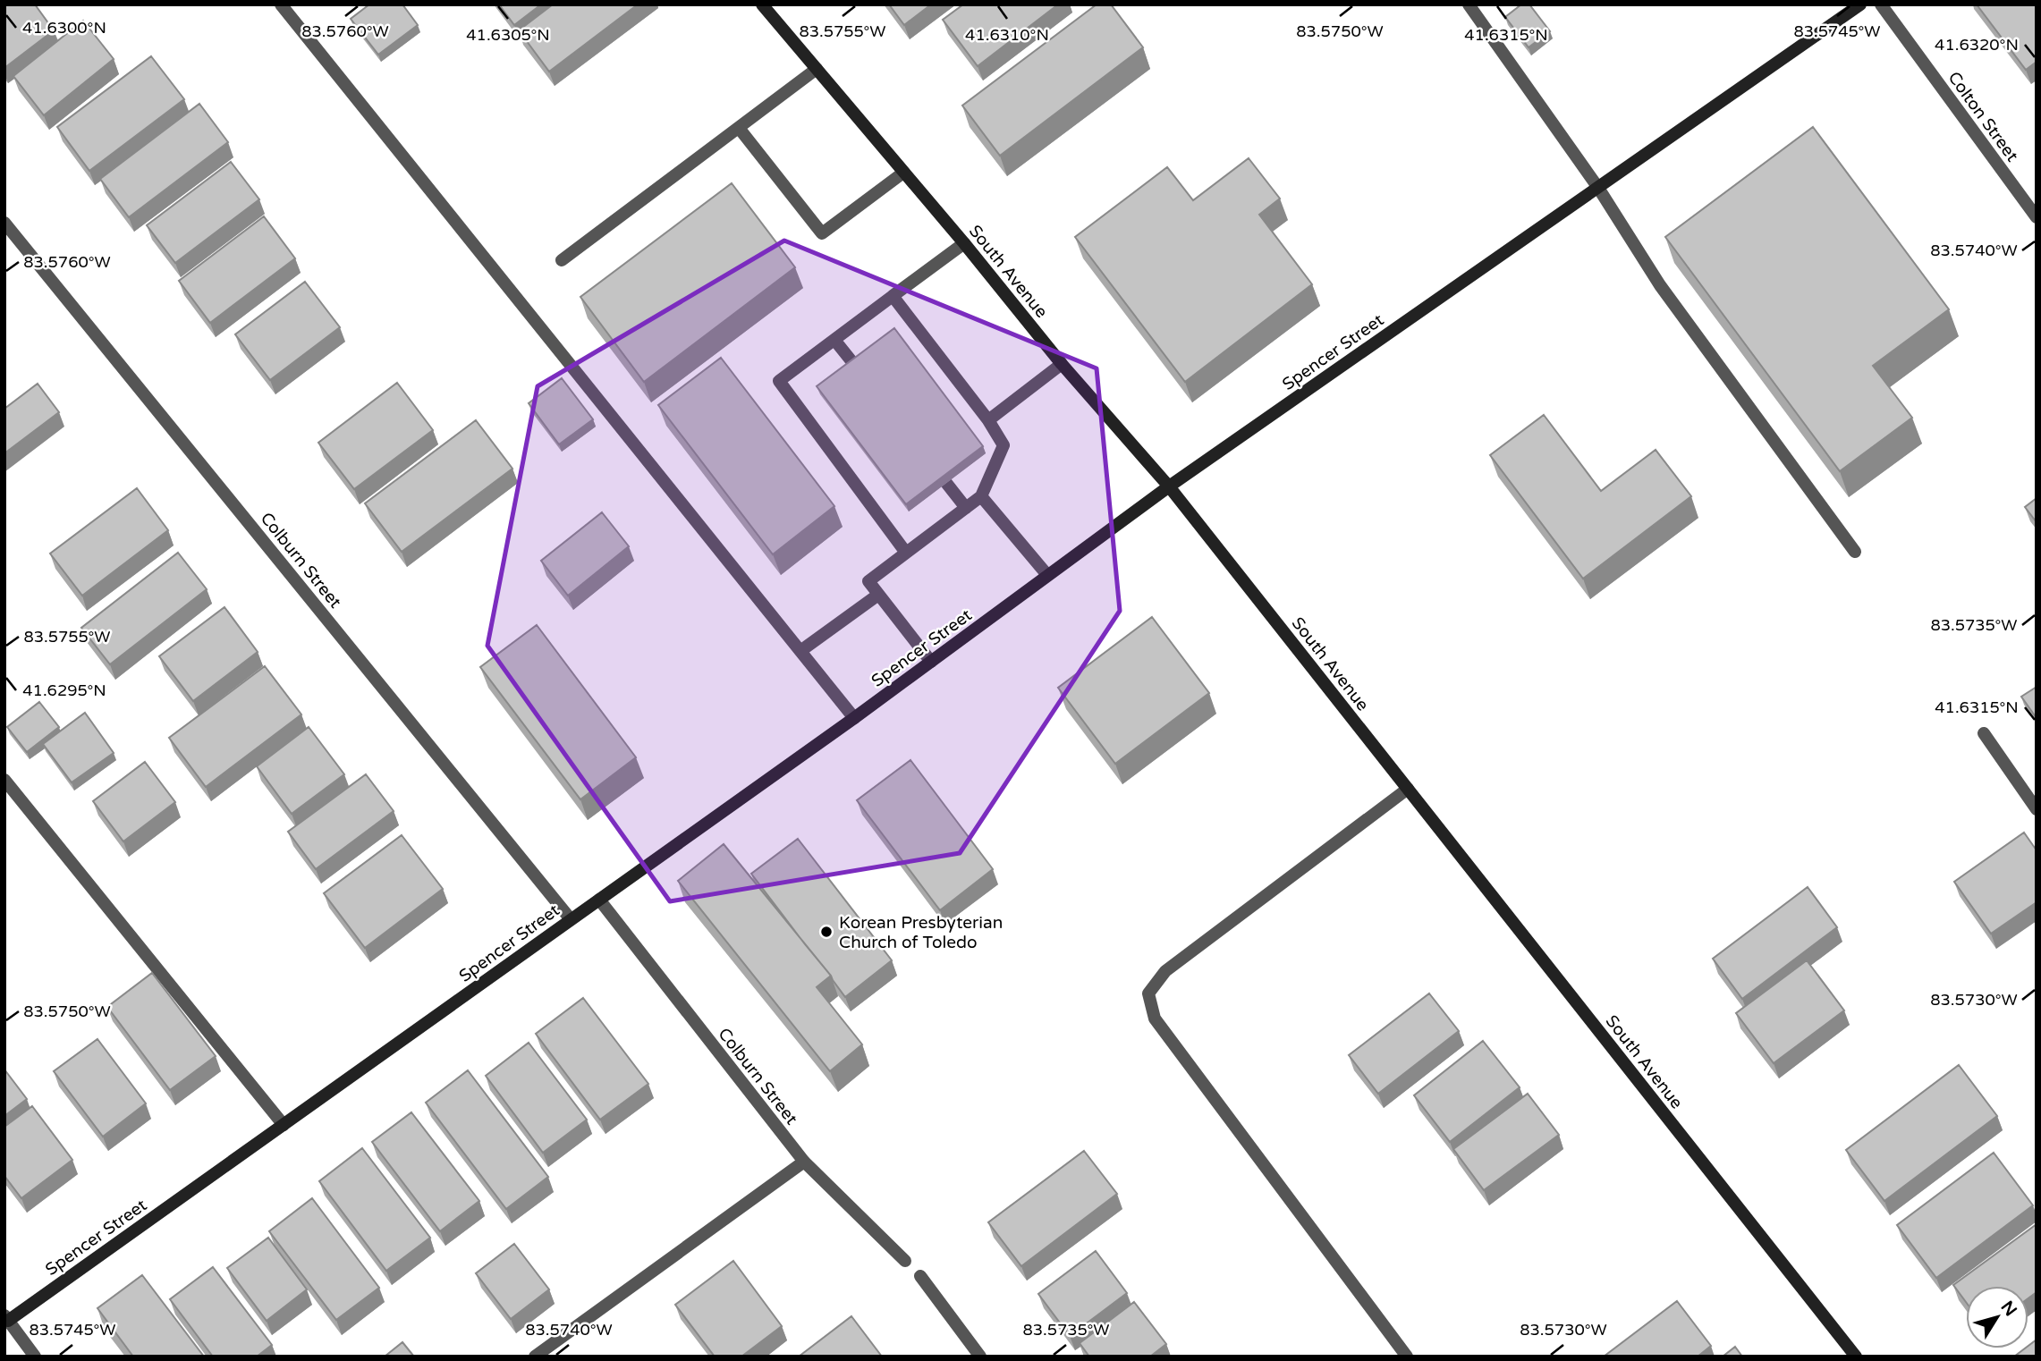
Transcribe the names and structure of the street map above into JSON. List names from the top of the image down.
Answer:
{
  "streets": {
    "street": [
      "Colton Street",
      "South Avenue",
      "Spencer Street",
      "Colburn Street"
    ]
  },
  "crossings": [
    ["South Avenue", "Spencer Street"],
    ["Spencer Street", "Colburn Street"]
  ],
  "places": ["Korean Presbyterian Church of Toledo"],
  "north": "top right",
  "coordinates": [
    "41.6300°N",
    "83.5760°W",
    "83.5755°W",
    "83.5750°W",
    "83.5745°W",
    "41.6305°N",
    "41.6310°N",
    "41.6315°N",
    "41.6320°N",
    "83.5740°W",
    "83.5735°W",
    "41.6295°N",
    "83.5730°W"
  ]
}
